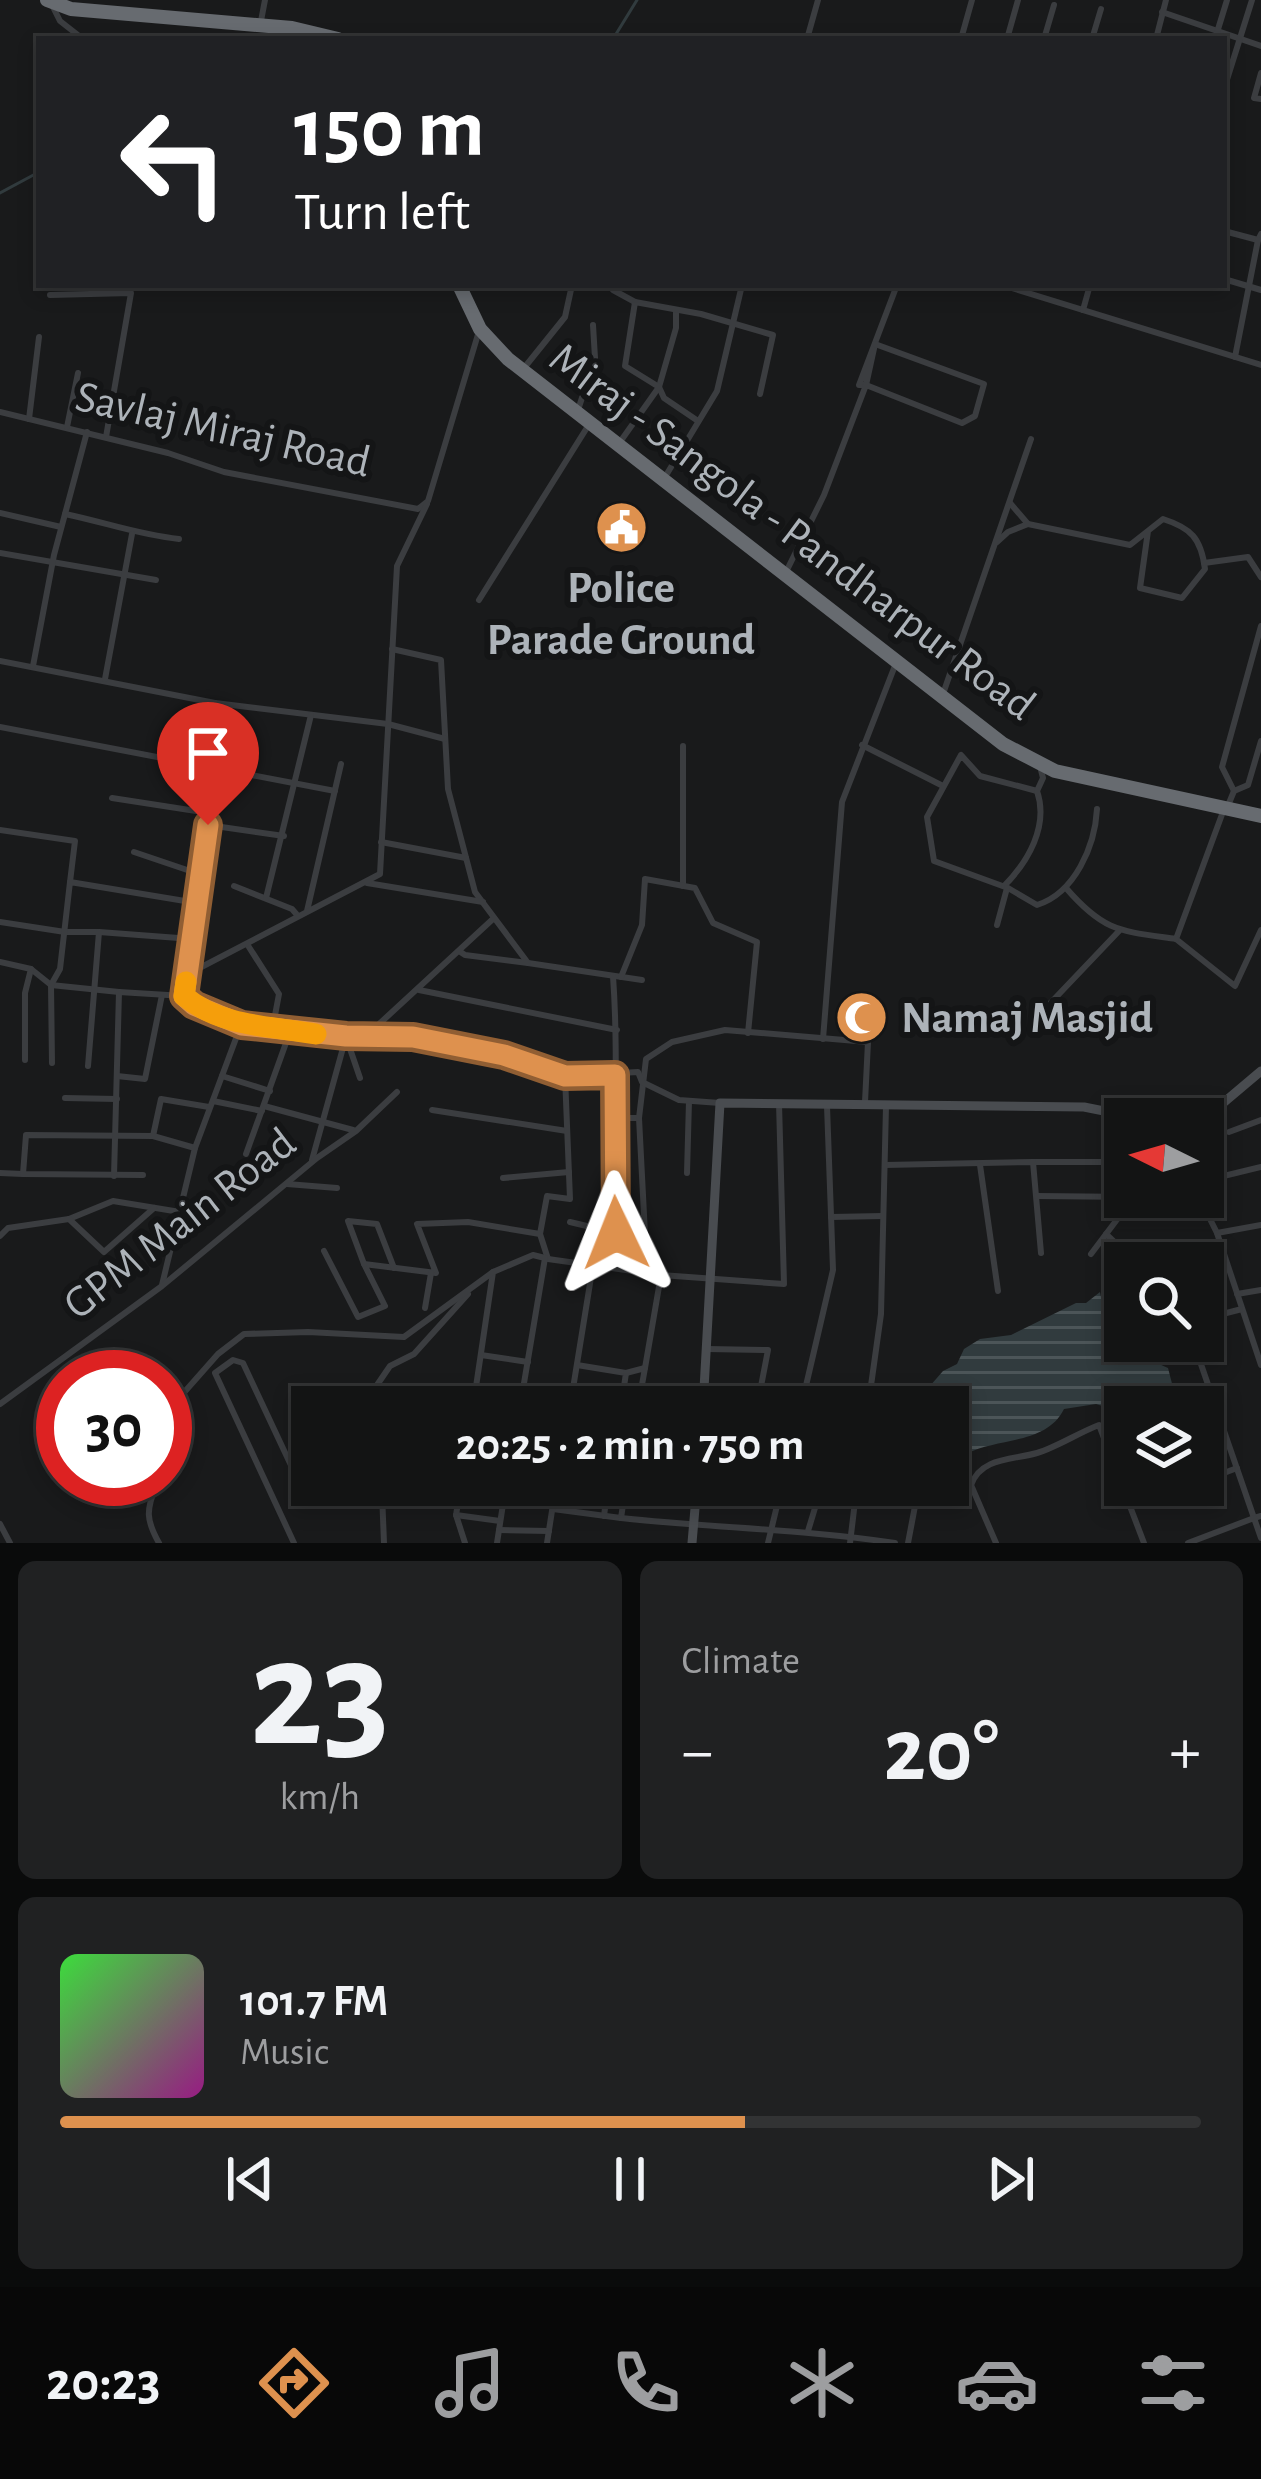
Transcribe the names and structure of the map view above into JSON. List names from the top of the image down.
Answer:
{
  "streets": {
    "highway": ["Miraj - Sangola - Pandharpur Road"],
    "street": ["Savlaj Miraj Road", "GPM Main Road"]
  },
  "crossings": [
    ["Savlaj Miraj Road", "Miraj - Sangola - Pandharpur Road"]
  ],
  "places": {
    "public building": ["Police Parade Ground"],
    "mosque": ["Namaj Masjid"]
  },
  "north": "left",
  "page": {
    "turn": ["150 m", "Turn left"],
    "limit": "30",
    "trip": "20:25 · 2 min · 750 m",
    "tile": [
      ["23", "km/h"],
      "Climate"
    ],
    "heat": ["−", "20°", "+"],
    "song": ["101.7 FM", "Music"],
    "tabs": "20:23"
  }
}
